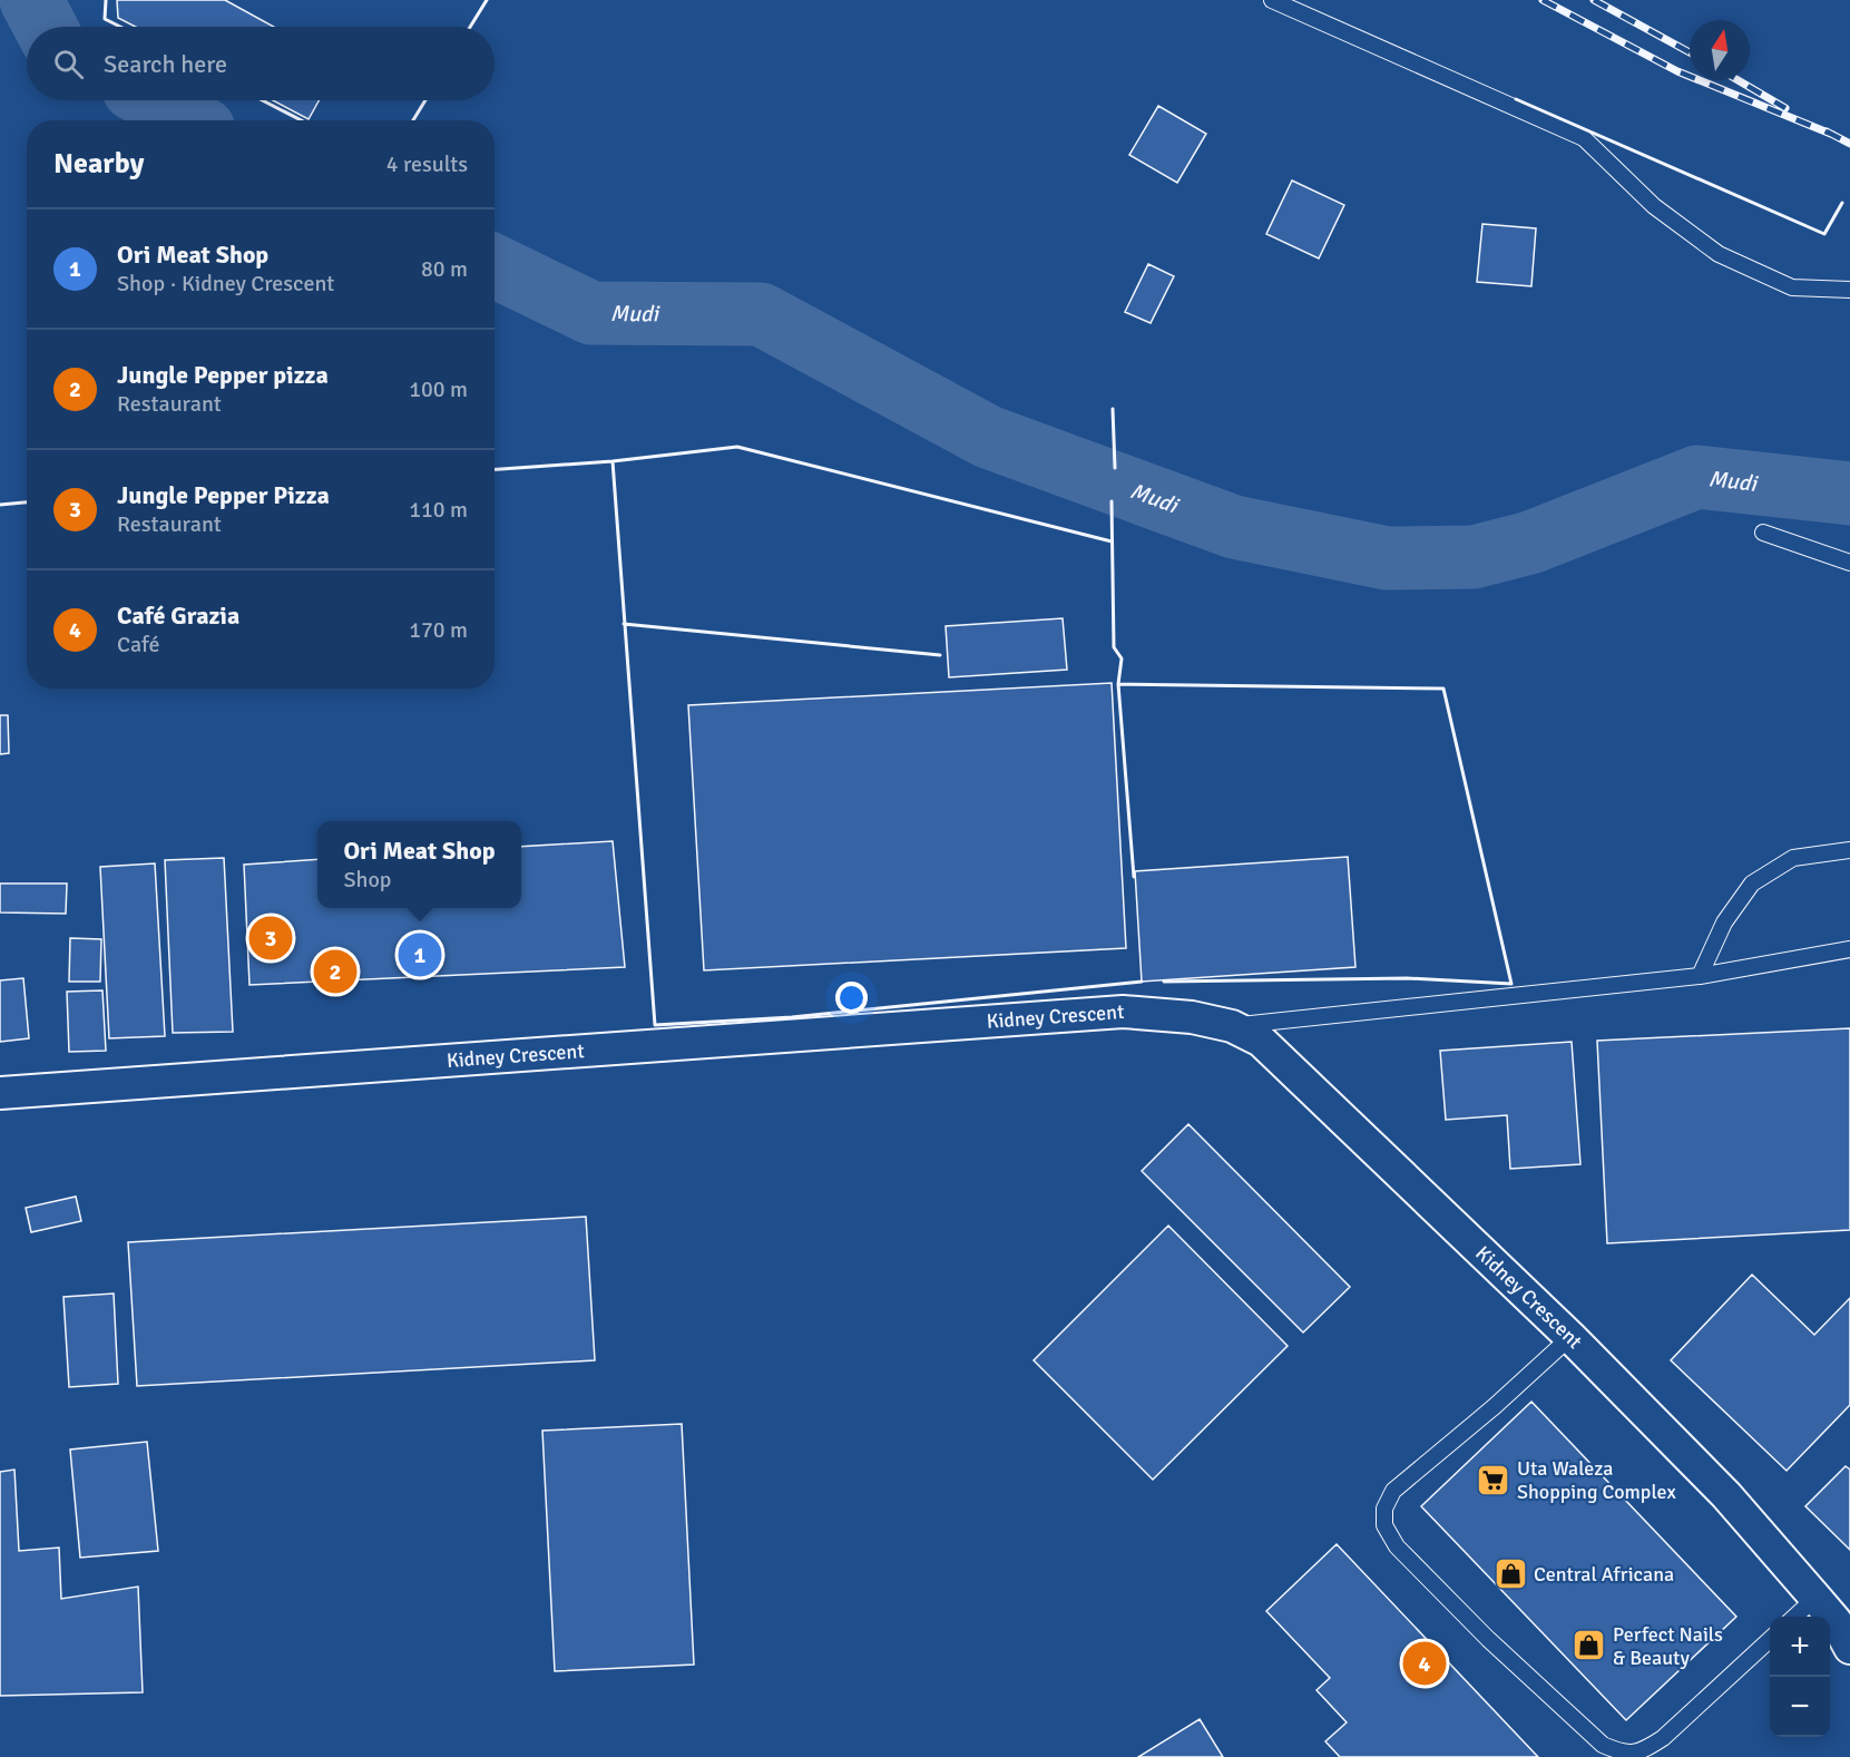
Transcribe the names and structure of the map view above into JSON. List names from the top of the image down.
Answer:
{
  "streets": {
    "street": ["Kidney Crescent"]
  },
  "water": ["Mudi"],
  "places": {
    "supermarket": ["Uta Waleza Shopping Complex"],
    "shop": ["Central Africana", "Perfect Nails & Beauty"]
  },
  "north": "top",
  "page": {
    "search": "Search here",
    "heading": ["Nearby", "4 results"],
    "list": [
      {
        "mark": "1",
        "name": "Ori Meat Shop",
        "note": "Shop · Kidney Crescent",
        "value": "80 m"
      },
      {
        "mark": "2",
        "name": "Jungle Pepper pizza",
        "note": "Restaurant",
        "value": "100 m"
      },
      {
        "mark": "3",
        "name": "Jungle Pepper Pizza",
        "note": "Restaurant",
        "value": "110 m"
      },
      {
        "mark": "4",
        "name": "Café Grazia",
        "note": "Café",
        "value": "170 m"
      }
    ],
    "popup": ["Ori Meat Shop", "Shop"],
    "pins": [
      "3",
      "1",
      "2",
      "4"
    ],
    "map_buttons": ["+", "−"]
  }
}
